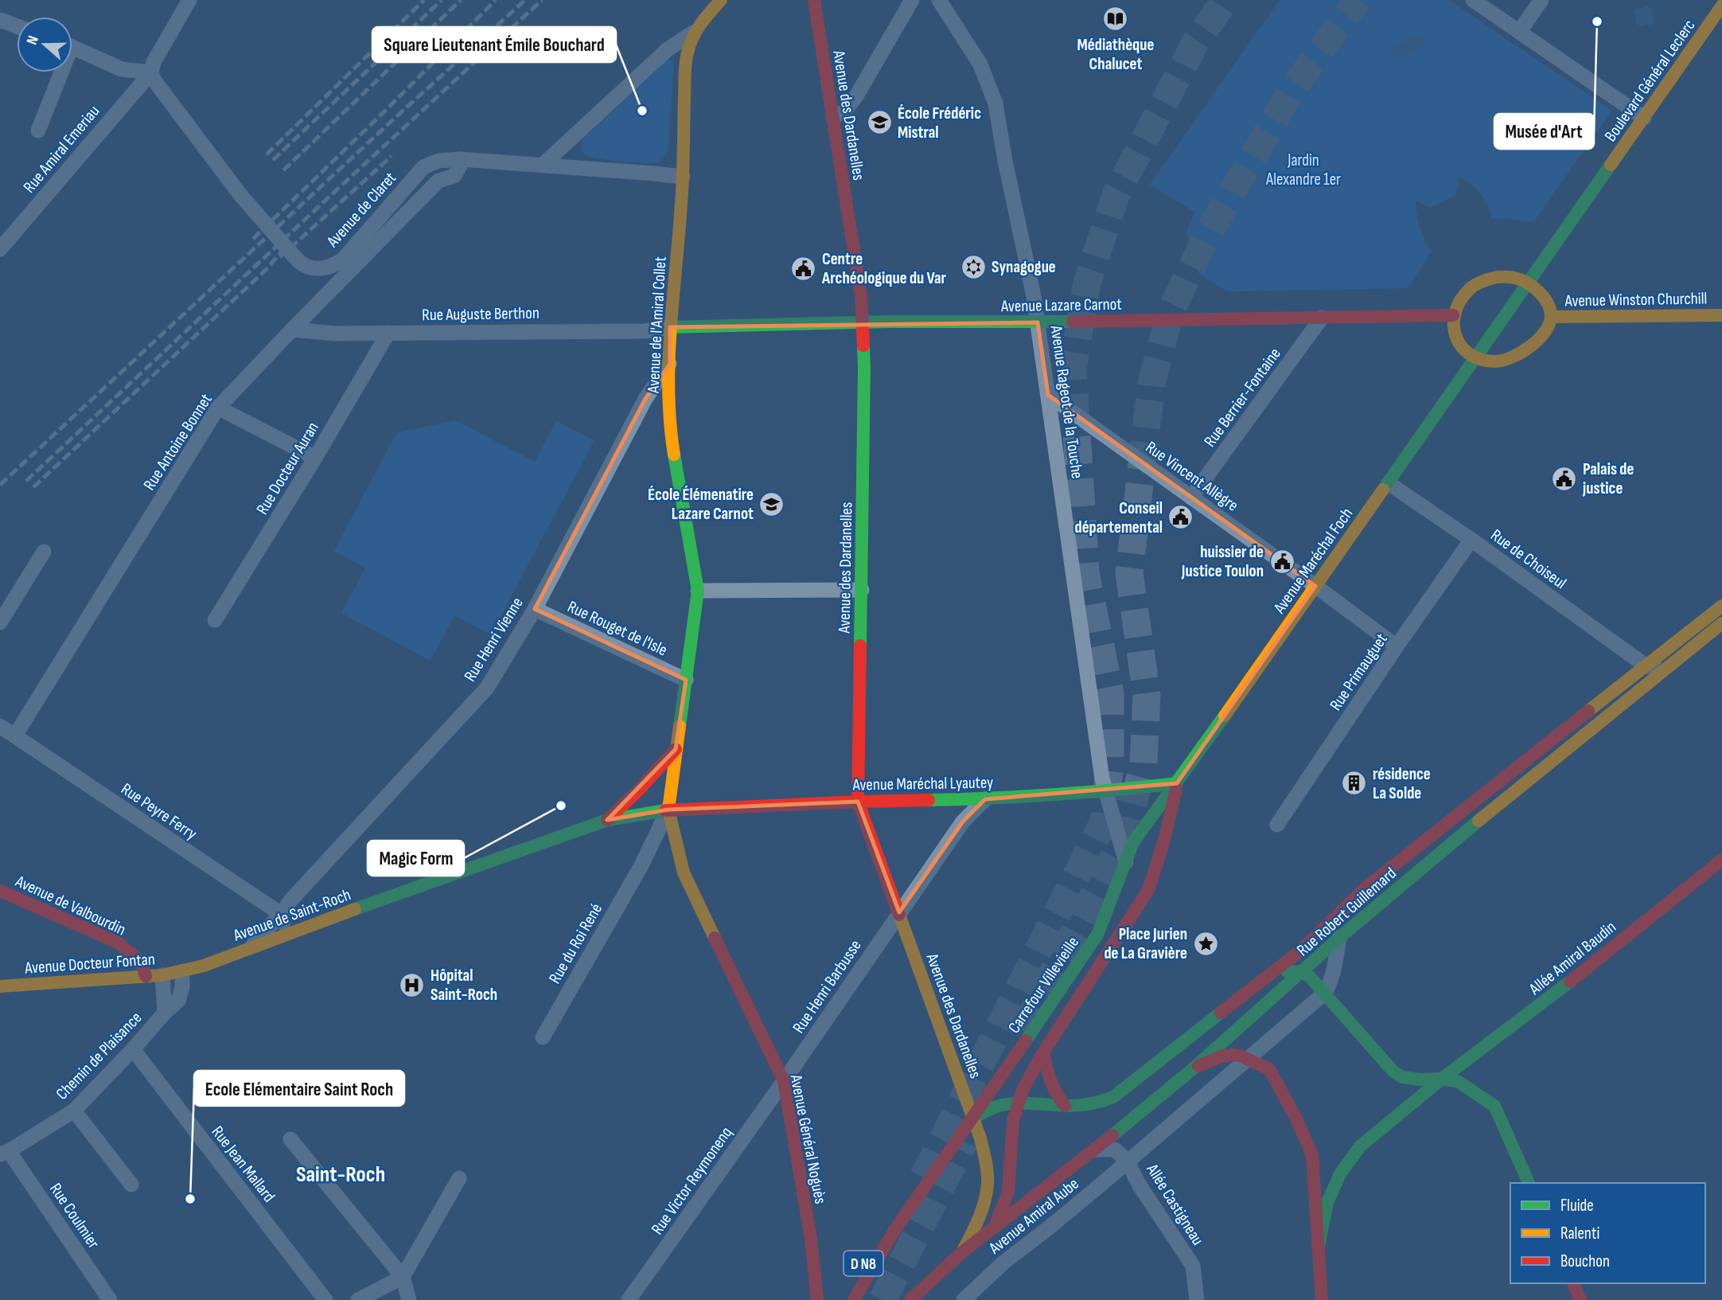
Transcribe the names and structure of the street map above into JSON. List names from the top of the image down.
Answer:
{
  "streets": {
    "main road": [
      "Boulevard Général Leclerc",
      "Avenue des Dardanelles",
      "Avenue Winston Churchill",
      "Avenue Lazare Carnot",
      "Avenue de l'Amiral Collet",
      "Avenue Maréchal Foch",
      "Avenue Maréchal Lyautey",
      "Avenue de Valbourdin",
      "Rue Robert Guillemard",
      "Avenue de Saint-Roch",
      "Allée Amiral Baudin",
      "Avenue Docteur Fontan",
      "Carrefour Villevieille",
      "Avenue Général Noguès",
      "D N8"
    ],
    "street": [
      "Rue Amiral Emeriau",
      "Avenue de Claret",
      "Rue Auguste Berthon",
      "Rue Berrier-Fontaine",
      "Avenue Rageot de la Touche",
      "Rue Antoine Bonnet",
      "Rue Docteur Auran",
      "Rue Vincent Allègre",
      "Rue de Choiseul",
      "Rue Rouget de l'Isle",
      "Rue Henri Vienne",
      "Rue Primauguet",
      "Rue Peyre Ferry",
      "Rue du Roi René",
      "Rue Henri Barbusse",
      "Chemin de Plaisance",
      "Rue Jean Mallard",
      "Rue Victor Reymonenq",
      "Allée Castigneau",
      "Rue Coulmier",
      "Avenue Amiral Aube"
    ]
  },
  "crossings": [
    ["Boulevard Général Leclerc", "Avenue Maréchal Foch"],
    ["Avenue des Dardanelles", "Avenue Lazare Carnot"],
    ["Avenue des Dardanelles", "Avenue Maréchal Lyautey"],
    ["Avenue des Dardanelles", "Carrefour Villevieille"],
    ["Avenue des Dardanelles", "Rue Henri Barbusse"],
    ["Rue Amiral Emeriau", "Avenue de Claret"],
    ["Avenue de Claret", "Avenue de l'Amiral Collet"],
    ["Avenue de Claret", "Rue Antoine Bonnet"],
    ["Avenue Lazare Carnot", "Rue Auguste Berthon"],
    ["Avenue Lazare Carnot", "Avenue de l'Amiral Collet"],
    ["Avenue Lazare Carnot", "Rue Berrier-Fontaine"],
    ["Avenue Lazare Carnot", "Avenue Rageot de la Touche"],
    ["Rue Auguste Berthon", "Avenue de l'Amiral Collet"],
    ["Rue Auguste Berthon", "Rue Antoine Bonnet"],
    ["Rue Auguste Berthon", "Rue Docteur Auran"],
    ["Avenue de l'Amiral Collet", "Rue Rouget de l'Isle"],
    ["Avenue de l'Amiral Collet", "Rue Henri Vienne"],
    ["Avenue de l'Amiral Collet", "Avenue Maréchal Lyautey"],
    ["Avenue de l'Amiral Collet", "Avenue de Saint-Roch"],
    ["Avenue de l'Amiral Collet", "Rue du Roi René"],
    ["Avenue de l'Amiral Collet", "Avenue Général Noguès"],
    ["Rue Berrier-Fontaine", "Rue Vincent Allègre"],
    ["Avenue Rageot de la Touche", "Rue Vincent Allègre"],
    ["Avenue Rageot de la Touche", "Avenue Maréchal Foch"],
    ["Avenue Rageot de la Touche", "Avenue Maréchal Lyautey"],
    ["Avenue Rageot de la Touche", "Carrefour Villevieille"],
    ["Rue Antoine Bonnet", "Rue Peyre Ferry"],
    ["Rue Vincent Allègre", "Avenue Maréchal Foch"],
    ["Rue Vincent Allègre", "Rue Primauguet"],
    ["Rue de Choiseul", "Avenue Maréchal Foch"],
    ["Rue de Choiseul", "Rue Primauguet"],
    ["Rue de Choiseul", "Rue Robert Guillemard"],
    ["Avenue Maréchal Foch", "Avenue Maréchal Lyautey"],
    ["Avenue Maréchal Foch", "Carrefour Villevieille"],
    ["Rue Rouget de l'Isle", "Rue Henri Vienne"],
    ["Rue Henri Vienne", "Rue Peyre Ferry"],
    ["Rue Henri Vienne", "Avenue de Saint-Roch"],
    ["Avenue Maréchal Lyautey", "Avenue de Saint-Roch"],
    ["Avenue Maréchal Lyautey", "Rue du Roi René"],
    ["Avenue Maréchal Lyautey", "Rue Henri Barbusse"],
    ["Avenue Maréchal Lyautey", "Avenue Général Noguès"],
    ["Avenue de Valbourdin", "Avenue Docteur Fontan"],
    ["Rue Robert Guillemard", "Allée Castigneau"],
    ["Avenue de Saint-Roch", "Rue du Roi René"],
    ["Avenue de Saint-Roch", "Avenue Docteur Fontan"],
    ["Avenue de Saint-Roch", "Chemin de Plaisance"],
    ["Avenue de Saint-Roch", "Avenue Général Noguès"],
    ["Rue du Roi René", "Avenue Général Noguès"],
    ["Avenue Docteur Fontan", "Chemin de Plaisance"],
    ["Carrefour Villevieille", "D N8"],
    ["Rue Henri Barbusse", "Avenue Général Noguès"],
    ["Rue Henri Barbusse", "Rue Victor Reymonenq"],
    ["Chemin de Plaisance", "Rue Jean Mallard"],
    ["Chemin de Plaisance", "Rue Coulmier"],
    ["Avenue Général Noguès", "Rue Victor Reymonenq"],
    ["Allée Castigneau", "Avenue Amiral Aube"]
  ],
  "districts": ["Saint-Roch"],
  "parks": ["Jardin Alexandre 1er"],
  "places": {
    "library": ["Médiathèque Chalucet"],
    "other": [
      "Musée d'Art",
      "Square Lieutenant Émile Bouchard",
      "Magic Form",
      "Ecole Elémentaire Saint Roch"
    ],
    "school or university": ["École Frédéric Mistral", "École Élémenatire Lazare Carnot"],
    "synagogue": ["Synagogue"],
    "public building": [
      "Centre Archéologique du Var",
      "Palais de justice",
      "Conseil départemental",
      "huissier de Justice Toulon"
    ],
    "building": ["résidence La Solde"],
    "place": ["Place Jurien de La Gravière"],
    "hospital": ["Hôpital Saint-Roch"]
  },
  "legend": ["Fluide", "Ralenti", "Bouchon"],
  "north": "left"
}
